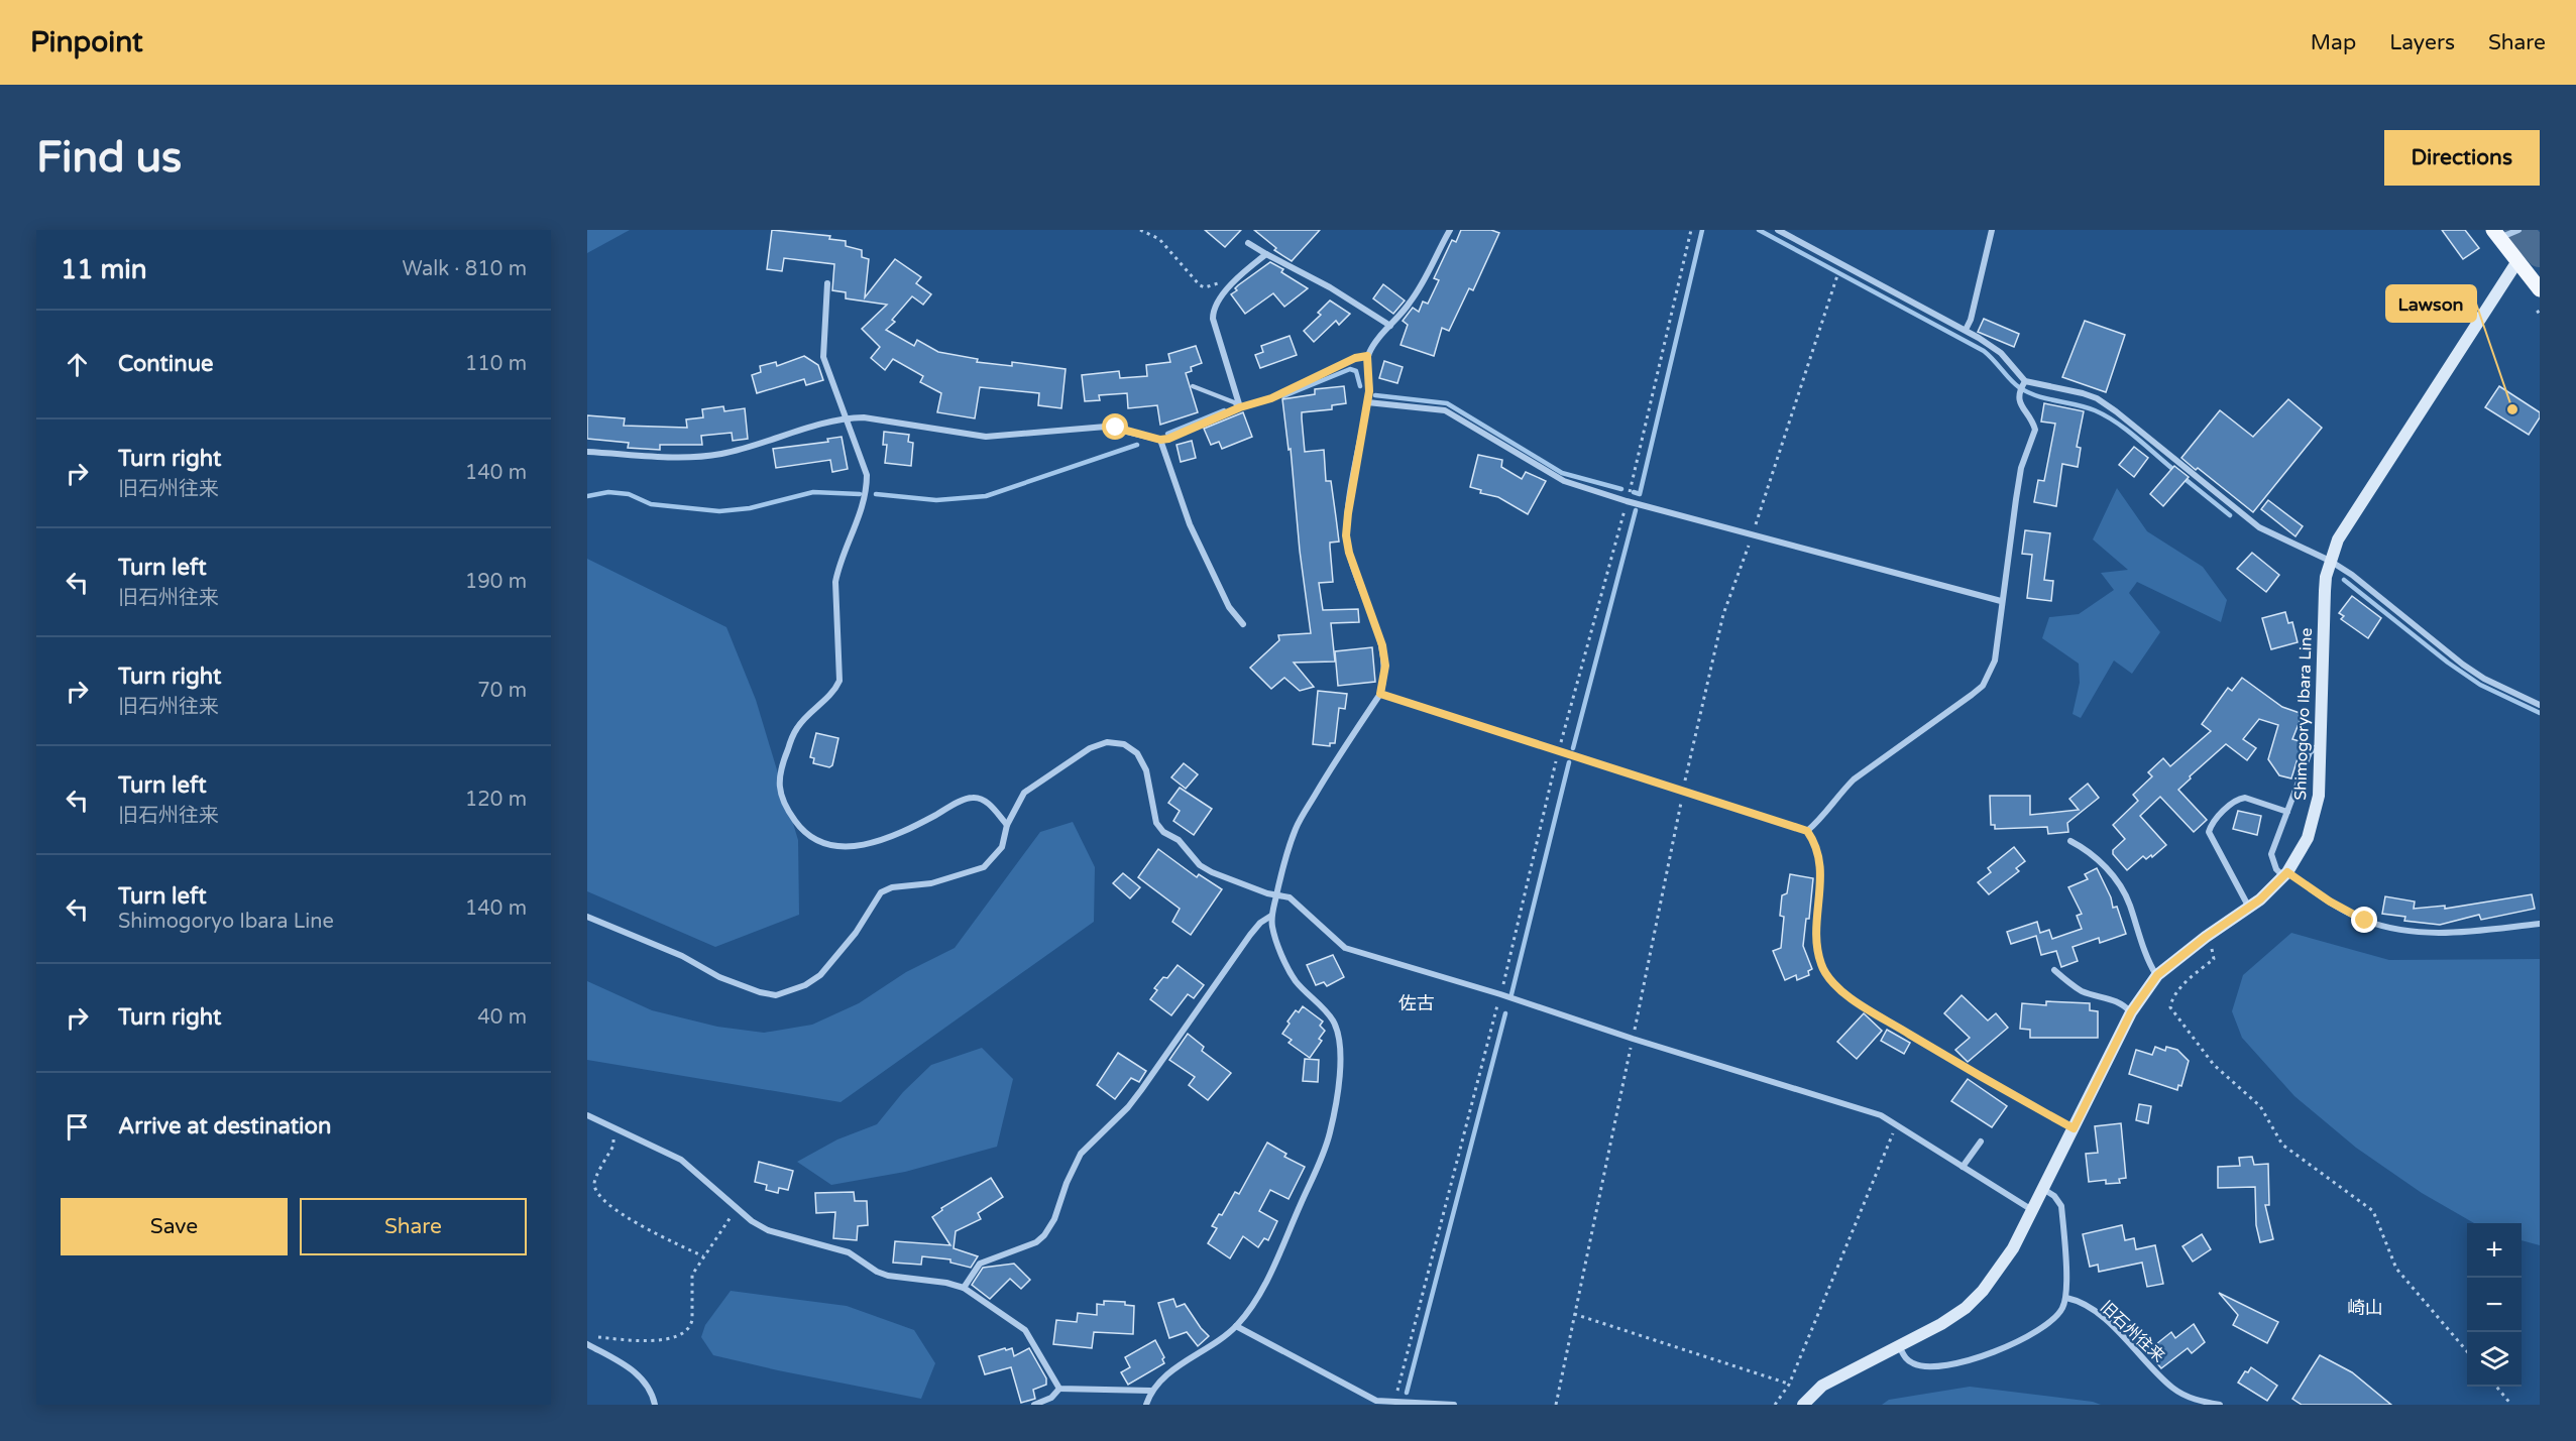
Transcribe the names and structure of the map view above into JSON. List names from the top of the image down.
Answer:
{
  "streets": {
    "main road": ["Shimogoryo Ibara Line"],
    "street": ["旧石州往来"]
  },
  "districts": ["佐古", "崎山"],
  "places": ["Lawson"],
  "page": {
    "header": "Pinpoint",
    "nav": ["Map", "Layers", "Share"],
    "buttons": [
      "Directions",
      ["Save", "Share"]
    ],
    "title": "Find us",
    "heading": ["11 min", "Walk · 810 m"],
    "list": [
      ["Continue", "110 m"],
      ["Turn right", "旧石州往来", "140 m"],
      ["Turn left", "旧石州往来", "190 m"],
      ["Turn right", "旧石州往来", "70 m"],
      ["Turn left", "旧石州往来", "120 m"],
      ["Turn left", "Shimogoryo Ibara Line", "140 m"],
      ["Turn right", "40 m"],
      "Arrive at destination"
    ],
    "map_buttons": ["+", "−"]
  }
}
